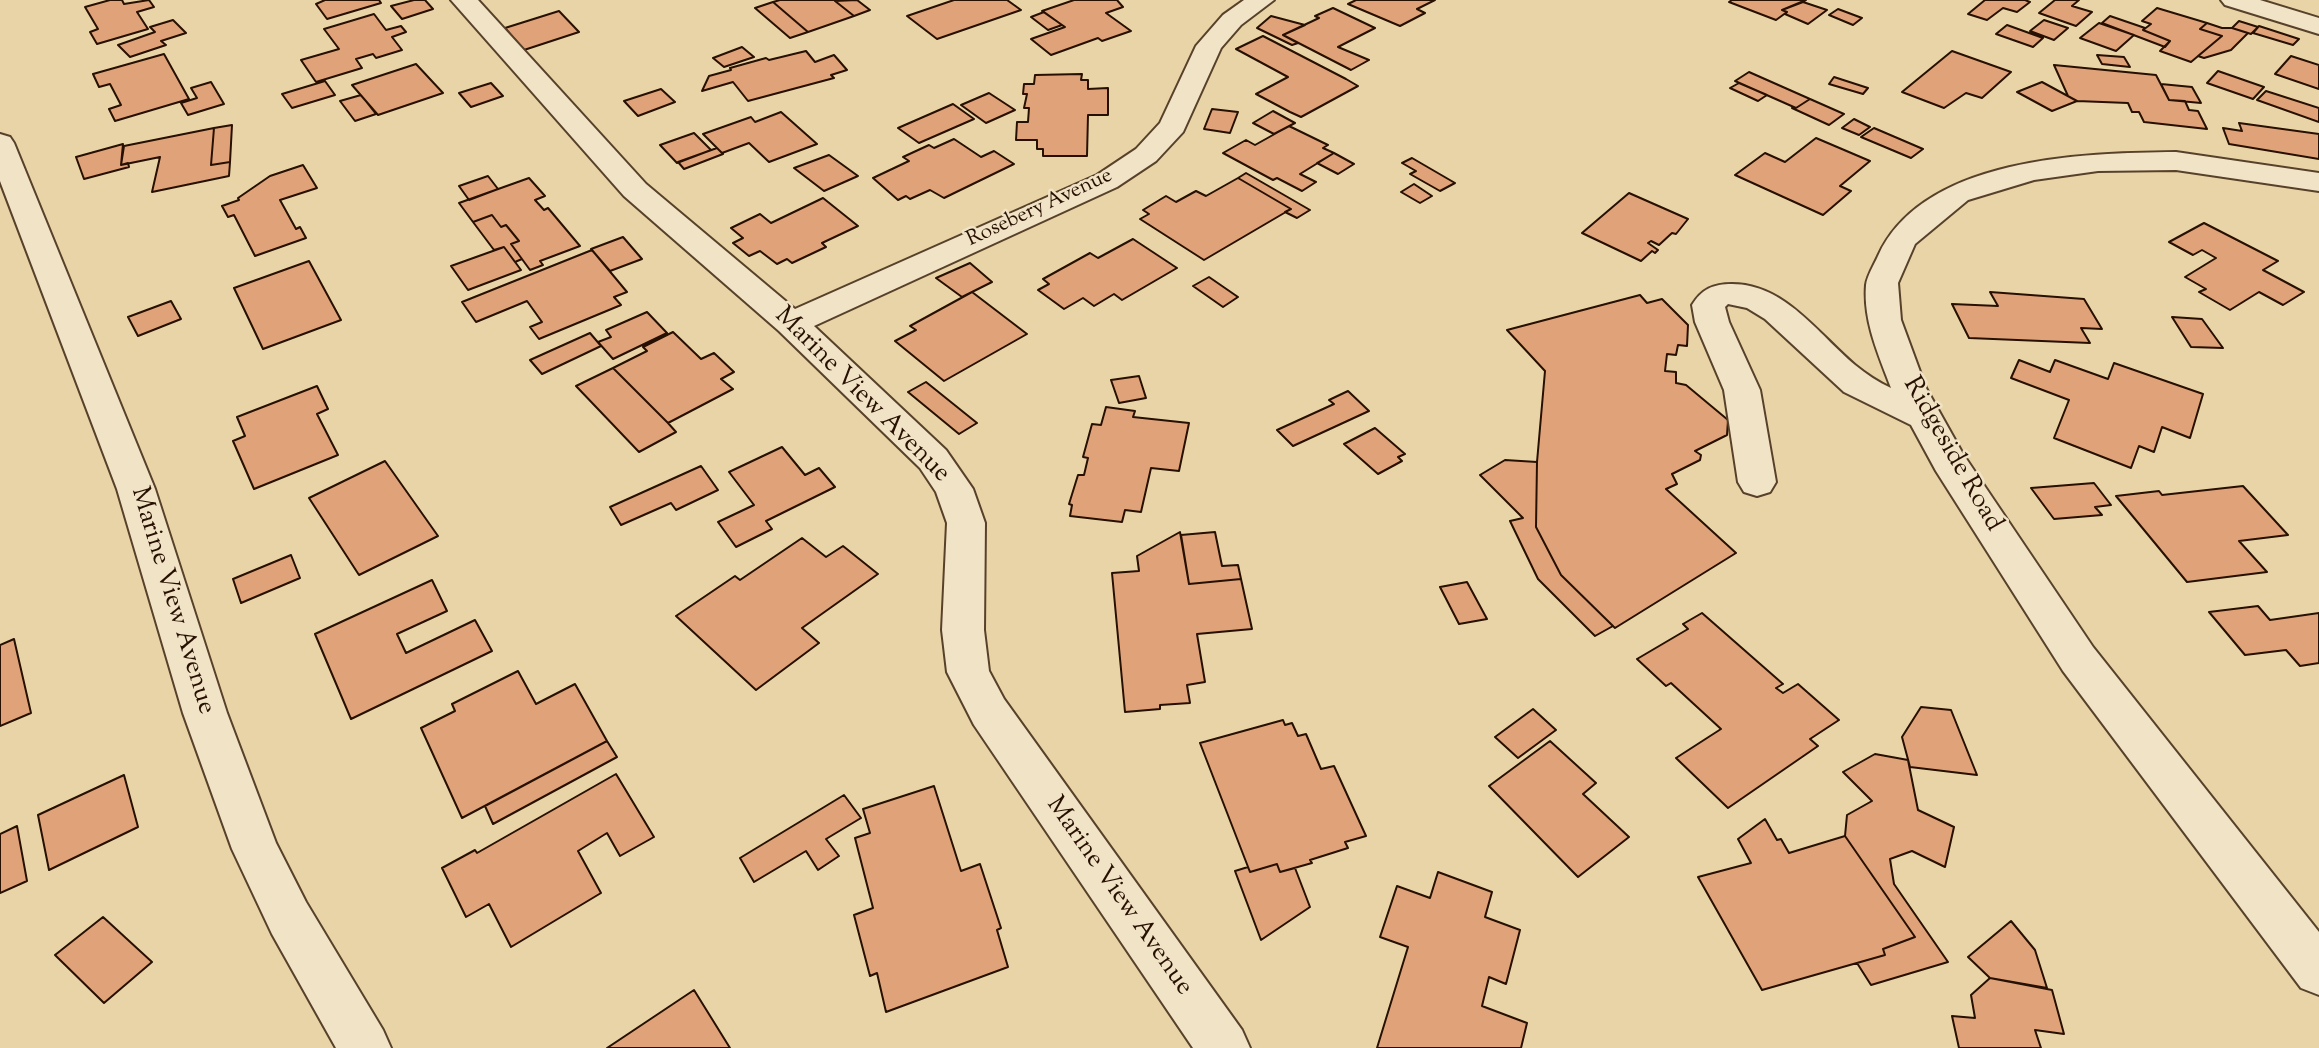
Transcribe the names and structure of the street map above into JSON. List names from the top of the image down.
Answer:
{
  "streets": {
    "street": ["Rosebery Avenue", "Marine View Avenue", "Ridgeside Road"]
  },
  "crossings": [
    ["Rosebery Avenue", "Marine View Avenue"]
  ]
}
